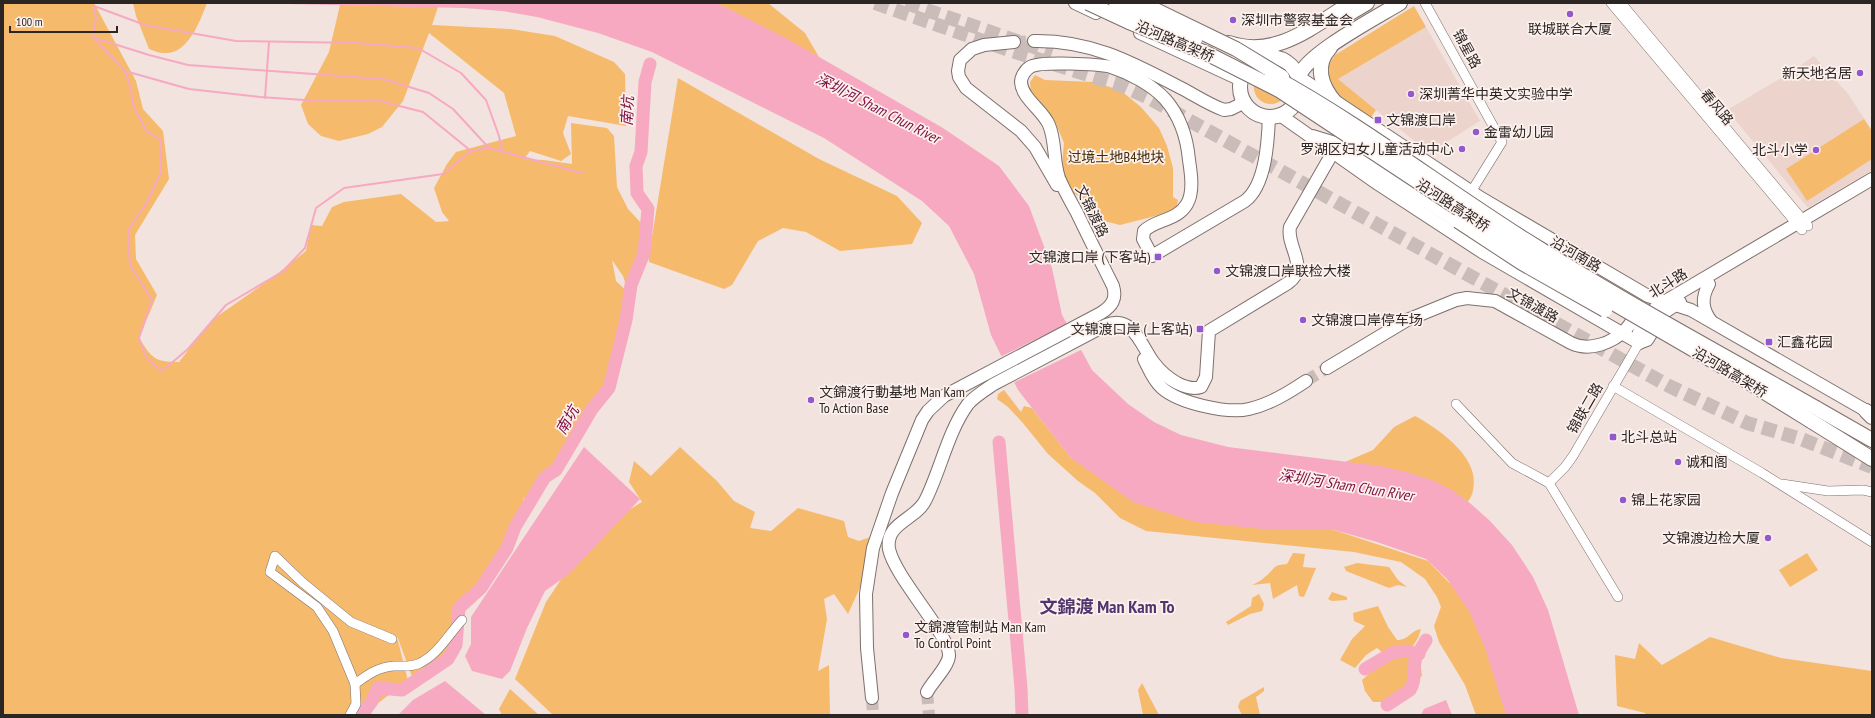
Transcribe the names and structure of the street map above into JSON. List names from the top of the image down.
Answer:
{
  "streets": {
    "highway": ["沿河路高架桥"],
    "main road": ["文锦渡路", "沿河南路", "北斗路"],
    "street": ["锦星路", "春风路", "锦联二路"]
  },
  "crossings": [
    ["锦星路", "沿河南路"],
    ["春风路", "北斗路"],
    ["文锦渡路", "沿河南路"],
    ["文锦渡路", "北斗路"],
    ["沿河南路", "北斗路"],
    ["北斗路", "锦联二路"]
  ],
  "districts": ["文錦渡 Man Kam To"],
  "water": ["深圳河 Sham Chun River", "南坑"],
  "parks": ["过境土地B4地块"],
  "places": {
    "other": [
      "联城联合大厦",
      "深圳市警察基金会",
      "新天地名居",
      "深圳菁华中英文实验中学",
      "金雷幼儿园",
      "罗湖区妇女儿童活动中心",
      "北斗小学",
      "文锦渡口岸联检大楼",
      "文锦渡口岸停车场",
      "文錦渡行動基地 Man Kam To Action Base",
      "诚和阁",
      "锦上花家园",
      "文锦渡边检大厦",
      "文錦渡管制站 Man Kam To Control Point"
    ],
    "transit": [
      "文锦渡口岸",
      "文锦渡口岸 (下客站)",
      "文锦渡口岸 (上客站)",
      "汇鑫花园",
      "北斗总站"
    ]
  },
  "scale_bar": "100 m"
}
